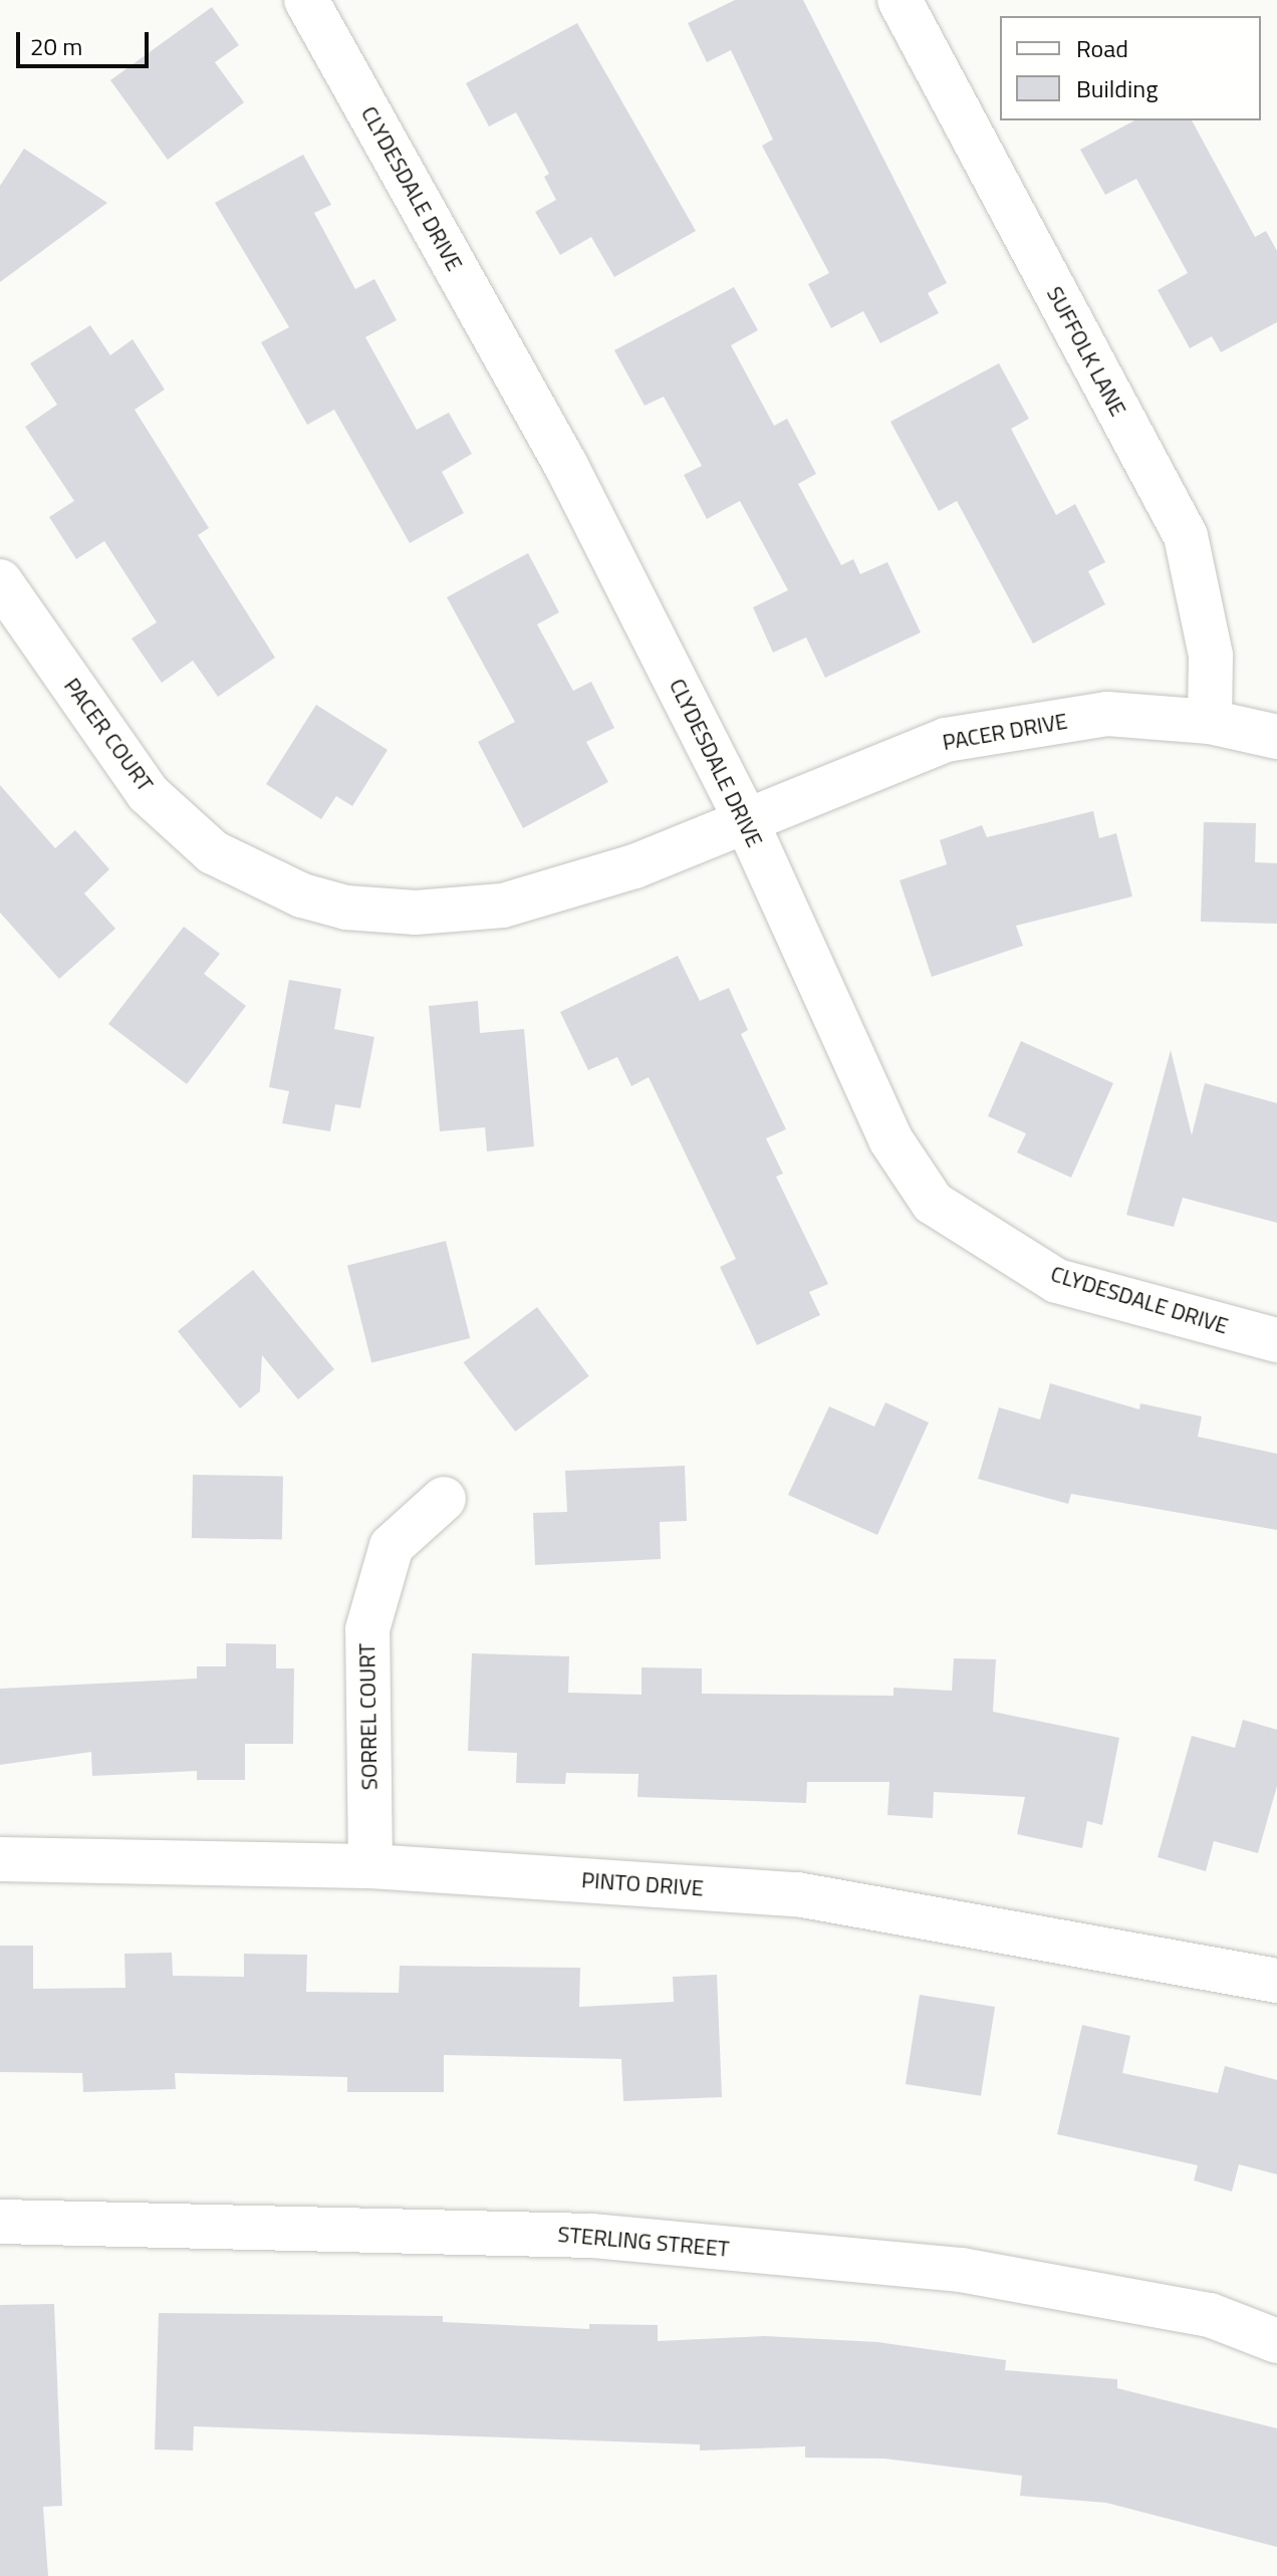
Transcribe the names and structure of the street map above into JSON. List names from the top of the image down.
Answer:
{
  "streets": {
    "street": [
      "CLYDESDALE DRIVE",
      "SUFFOLK LANE",
      "PACER DRIVE",
      "PACER COURT",
      "SORREL COURT",
      "PINTO DRIVE",
      "STERLING STREET"
    ]
  },
  "crossings": [
    ["CLYDESDALE DRIVE", "PACER DRIVE"],
    ["CLYDESDALE DRIVE", "PACER COURT"],
    ["SUFFOLK LANE", "PACER DRIVE"],
    ["PACER DRIVE", "PACER COURT"],
    ["SORREL COURT", "PINTO DRIVE"]
  ],
  "legend": ["Road", "Building"],
  "scale_bar": "20 m"
}
